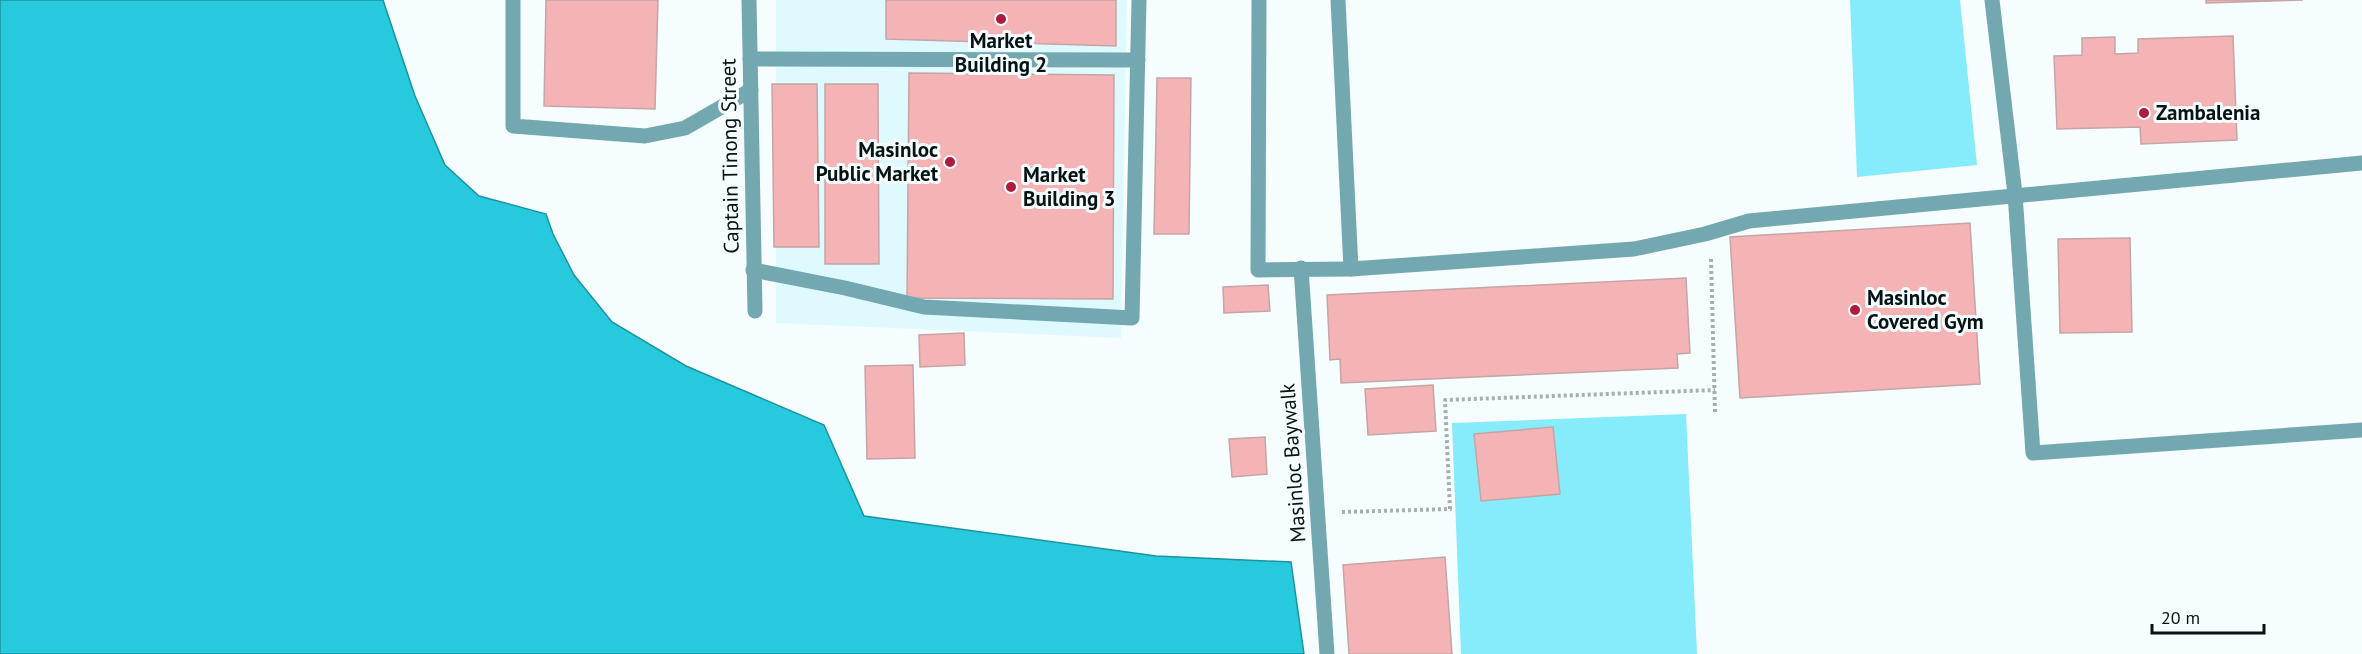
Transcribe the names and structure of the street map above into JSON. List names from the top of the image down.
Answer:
{
  "streets": {
    "street": ["Captain Tinong Street", "Masinloc Baywalk"]
  },
  "places": [
    "Market Building 2",
    "Zambalenia",
    "Masinloc Public Market",
    "Market Building 3",
    "Masinloc Covered Gym"
  ],
  "scale_bar": "20 m"
}
